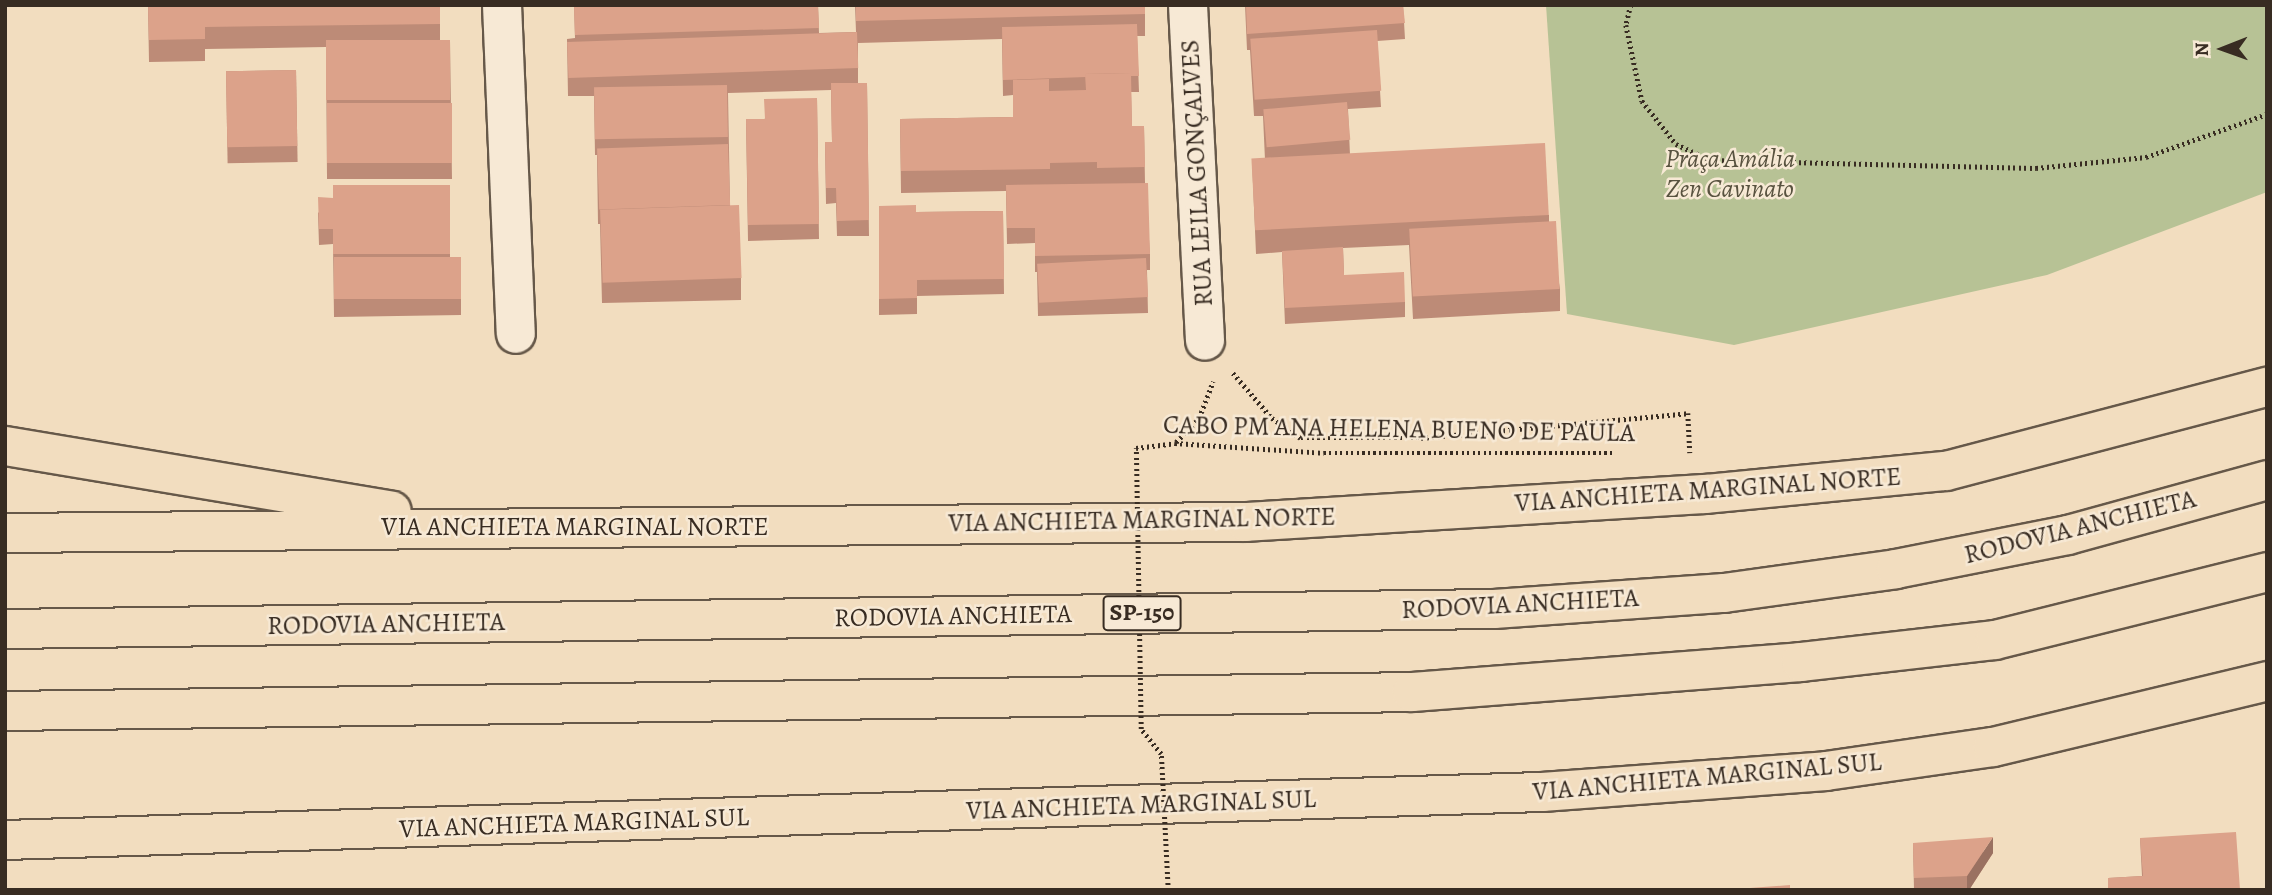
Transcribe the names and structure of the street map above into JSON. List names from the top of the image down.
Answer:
{
  "streets": {
    "highway": [
      "VIA ANCHIETA MARGINAL NORTE",
      "RODOVIA ANCHIETA",
      "SP-150",
      "VIA ANCHIETA MARGINAL SUL"
    ],
    "street": ["RUA LEILA GONÇALVES"],
    "path": ["CABO PM ANA HELENA BUENO DE PAULA"]
  },
  "parks": ["Praça Amália Zen Cavinato"],
  "north": "left"
}
